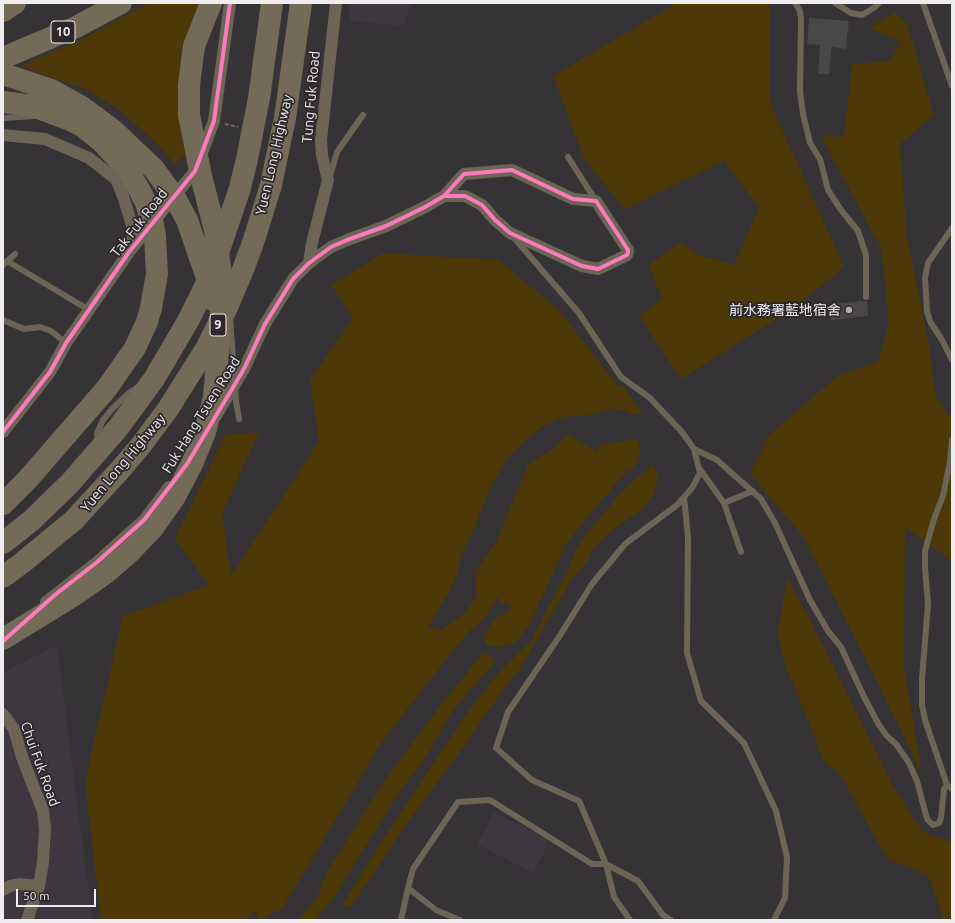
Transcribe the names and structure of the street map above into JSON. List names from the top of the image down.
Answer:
{
  "streets": {
    "highway": ["10", "Yuen Long Highway", "9"],
    "street": [
      "Tung Fuk Road",
      "Tak Fuk Road",
      "Fuk Hang Tsuen Road",
      "Chui Fuk Road"
    ]
  },
  "crossings": [
    ["Tung Fuk Road", "Fuk Hang Tsuen Road"]
  ],
  "places": ["前水務署藍地宿舍"],
  "scale_bar": "50 m"
}
